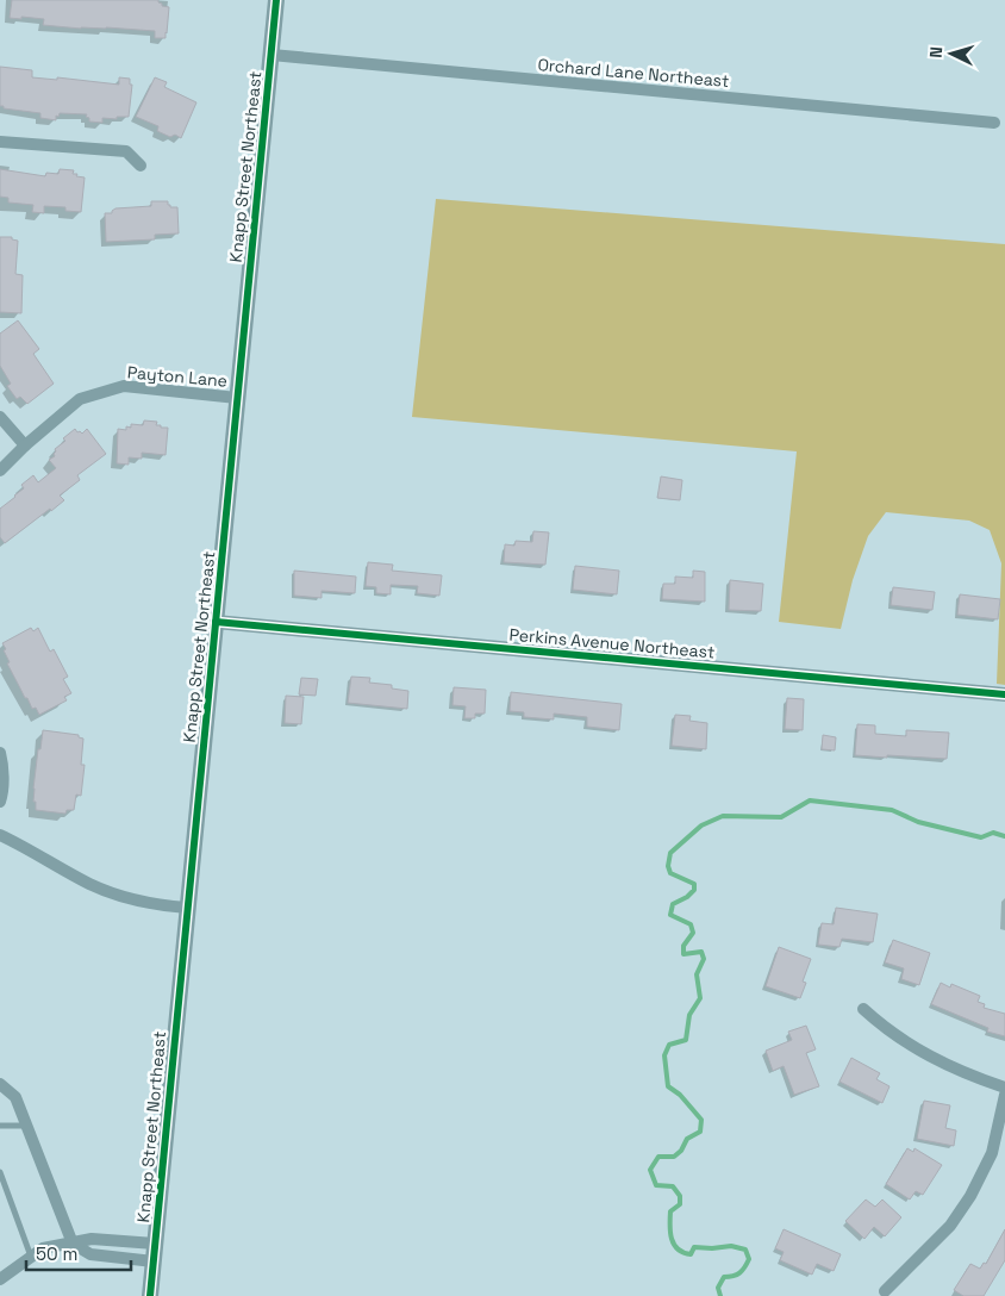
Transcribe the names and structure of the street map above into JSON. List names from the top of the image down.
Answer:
{
  "streets": {
    "main road": ["Knapp Street Northeast"],
    "street": ["Orchard Lane Northeast", "Payton Lane", "Perkins Avenue Northeast"]
  },
  "crossings": [
    ["Orchard Lane Northeast", "Knapp Street Northeast"],
    ["Knapp Street Northeast", "Payton Lane"],
    ["Knapp Street Northeast", "Perkins Avenue Northeast"]
  ],
  "scale_bar": "50 m",
  "north": "left"
}
